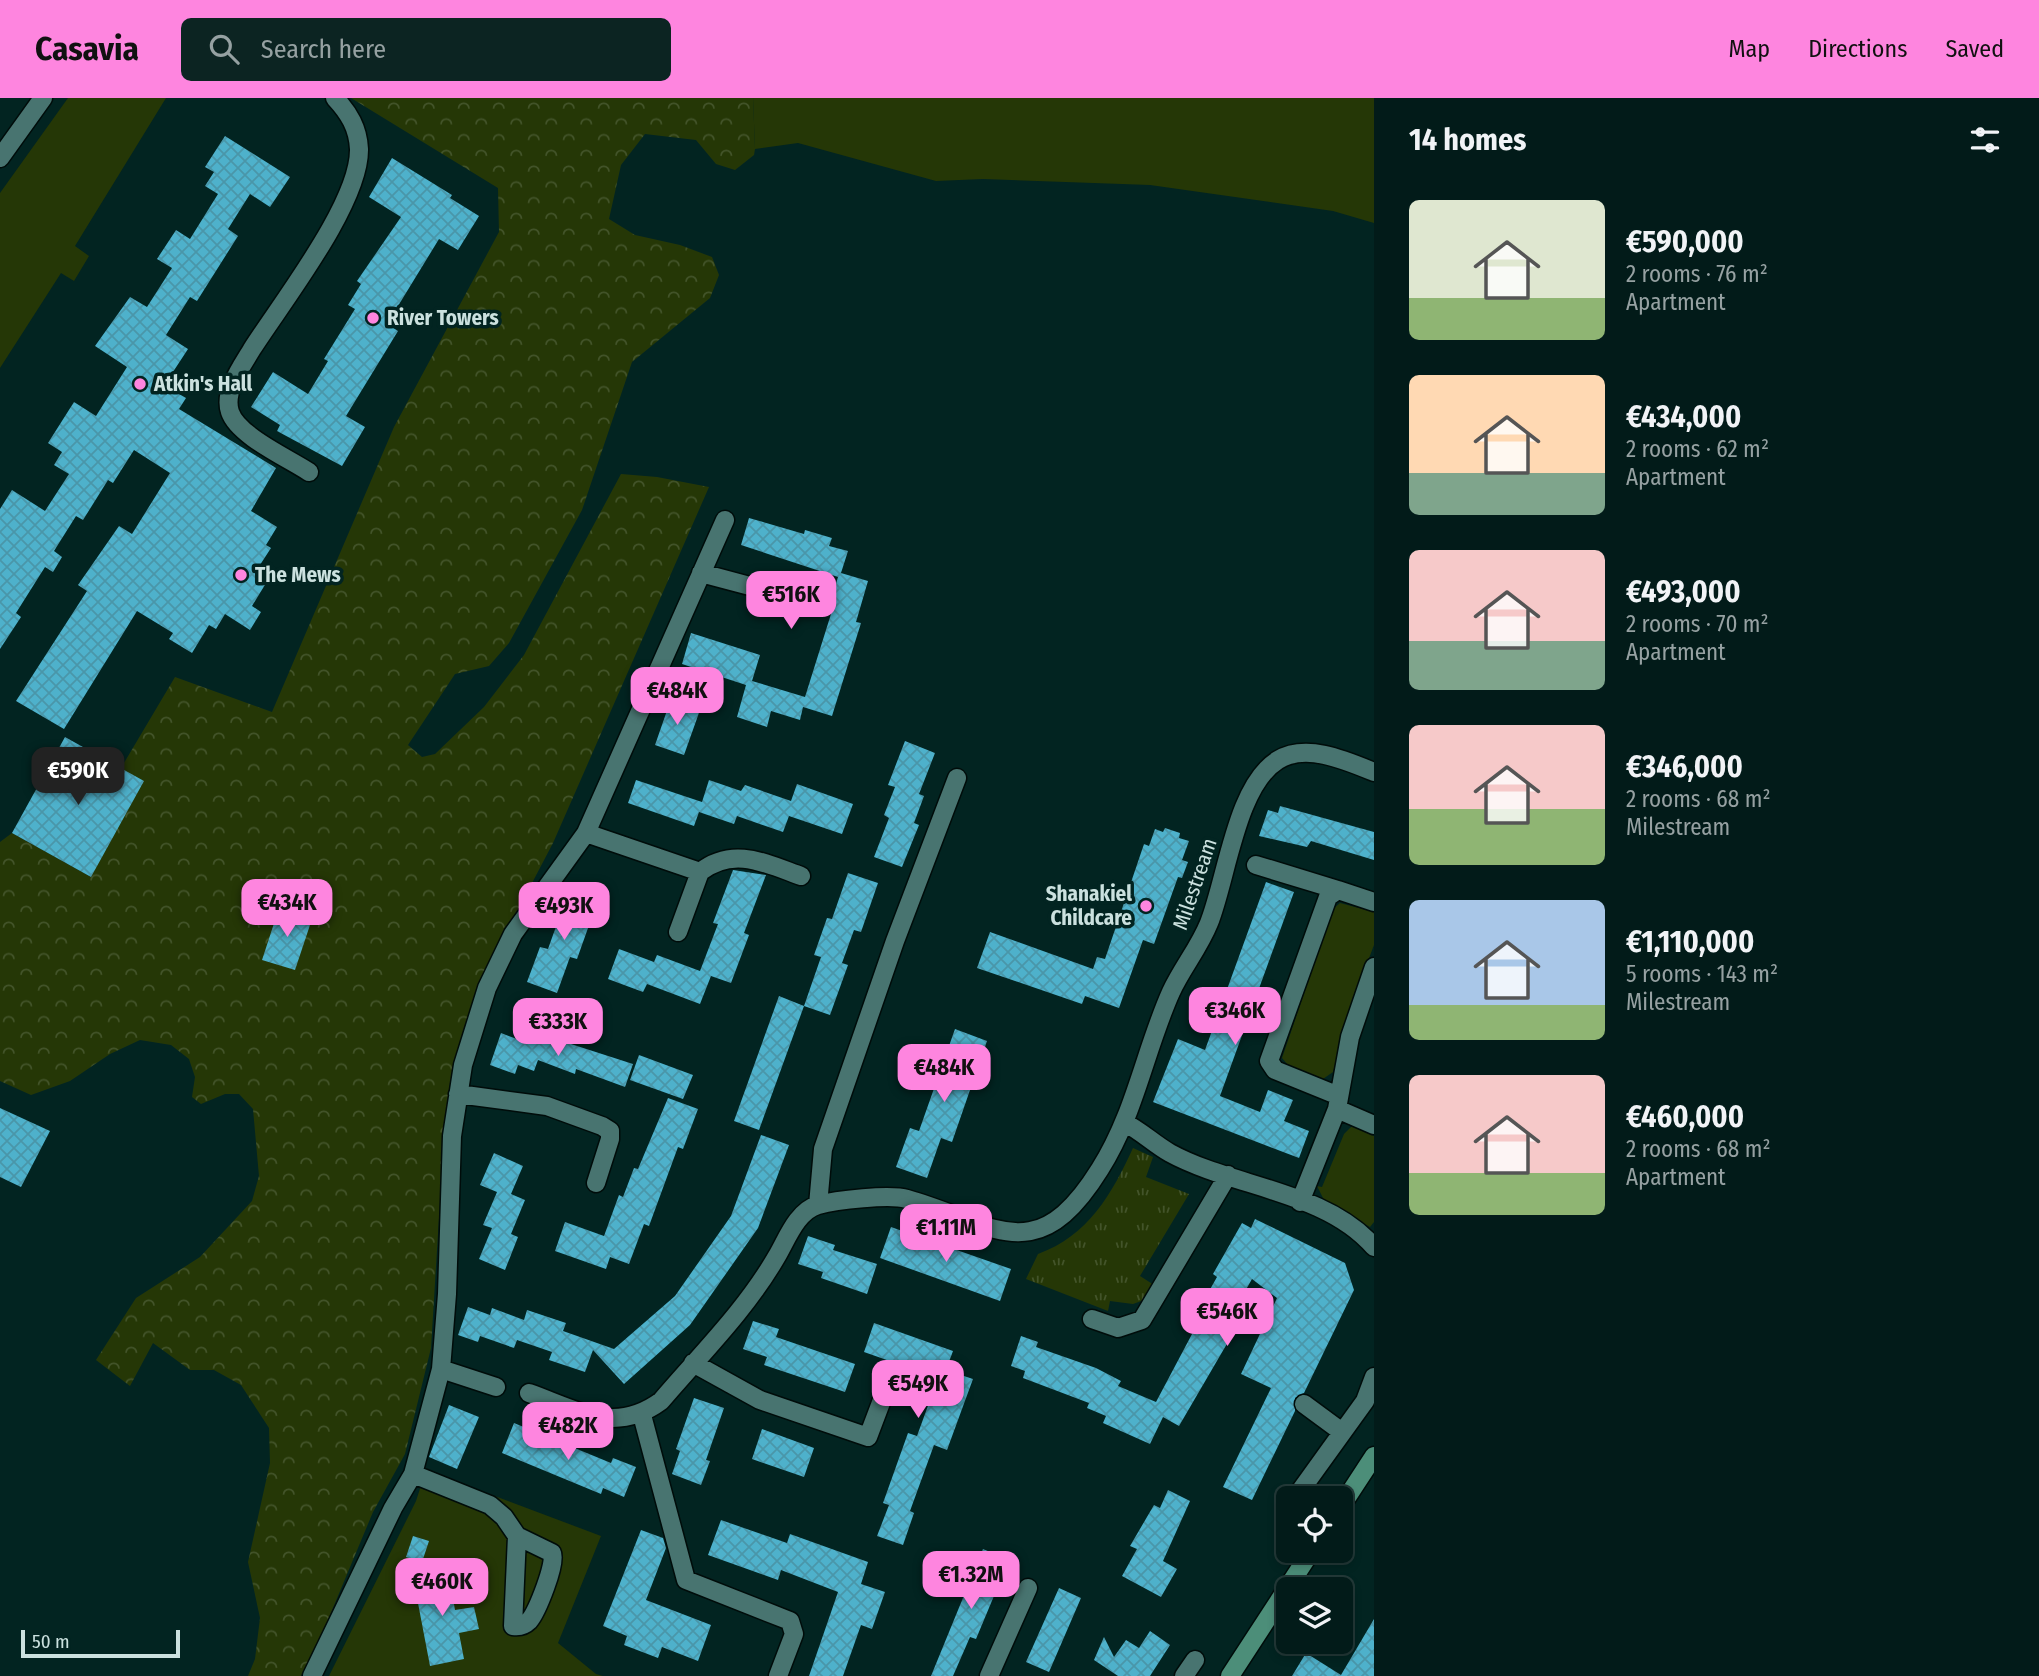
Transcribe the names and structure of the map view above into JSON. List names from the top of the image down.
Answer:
{
  "streets": {
    "street": ["Milestream"]
  },
  "places": [
    "River Towers",
    "Atkin's Hall",
    "The Mews",
    "Shanakiel Childcare"
  ],
  "scale_bar": "50 m",
  "page": {
    "header": "Casavia",
    "search": "Search here",
    "nav": ["Map", "Directions", "Saved"],
    "heading": "14 homes",
    "list": [
      {
        "name": "€590,000",
        "note": "2 rooms · 76 m² · Apartment"
      },
      {
        "name": "€434,000",
        "note": "2 rooms · 62 m² · Apartment"
      },
      {
        "name": "€493,000",
        "note": "2 rooms · 70 m² · Apartment"
      },
      {
        "name": "€346,000",
        "note": "2 rooms · 68 m² · Milestream"
      },
      {
        "name": "€1,110,000",
        "note": "5 rooms · 143 m² · Milestream"
      },
      {
        "name": "€460,000",
        "note": "2 rooms · 68 m² · Apartment"
      }
    ],
    "price": [
      "€516K",
      "€484K",
      "€590K",
      "€434K",
      "€493K",
      "€346K",
      "€333K",
      "€484K",
      "€1.11M",
      "€546K",
      "€549K",
      "€482K",
      "€1.32M",
      "€460K"
    ],
    "scale": "50 m"
  }
}
